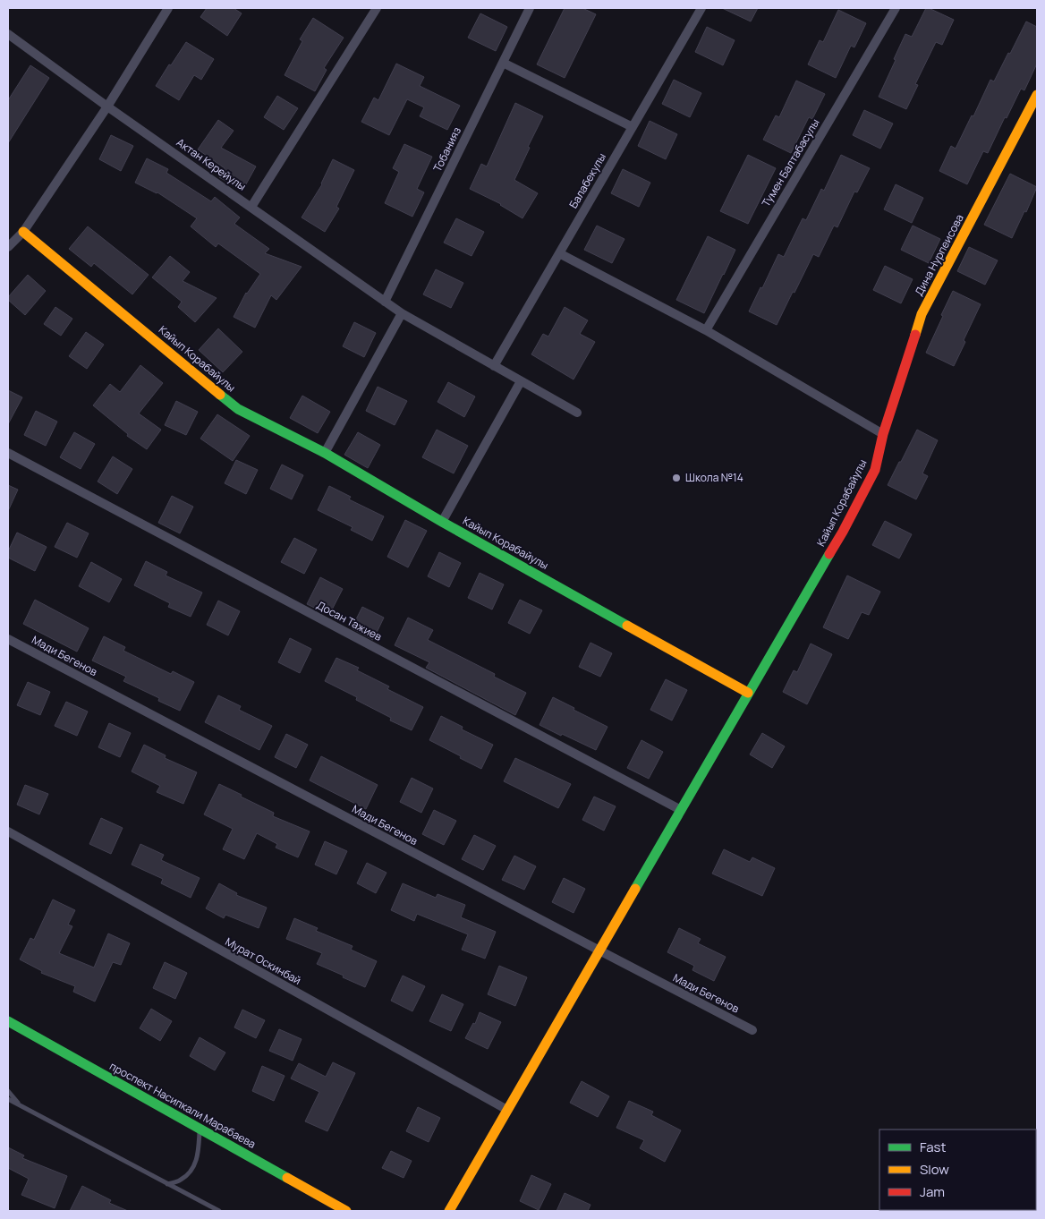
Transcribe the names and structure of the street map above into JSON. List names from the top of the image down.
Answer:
{
  "streets": {
    "street": [
      "Тобанияз",
      "Тумен Балтабасулы",
      "Актан Керейулы",
      "Балабекулы",
      "Дина Нурпеисова",
      "Кайып Корабайулы",
      "Досан Тажиев",
      "Мади Бегенов",
      "Мурат Оскинбай",
      "проспект Насипкали Марабаева"
    ]
  },
  "crossings": [
    ["Тобанияз", "Актан Керейулы"],
    ["Актан Керейулы", "Балабекулы"],
    ["Дина Нурпеисова", "Кайып Корабайулы"]
  ],
  "places": ["Школа №14"],
  "legend": ["Fast", "Slow", "Jam"]
}
